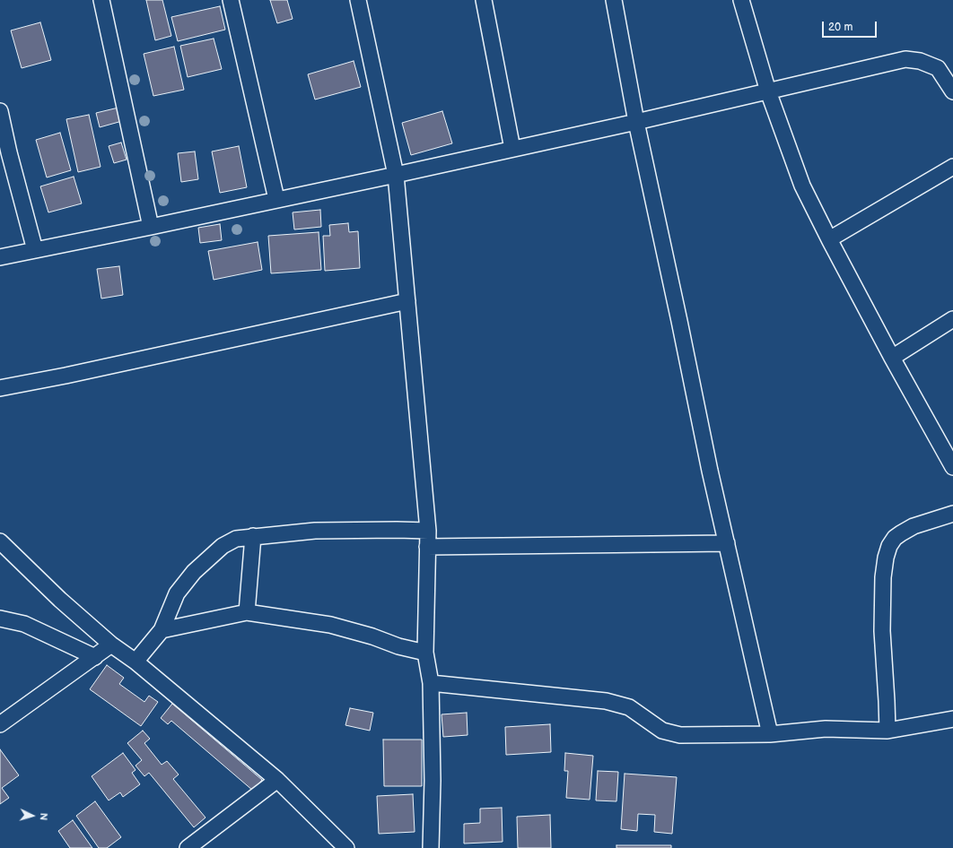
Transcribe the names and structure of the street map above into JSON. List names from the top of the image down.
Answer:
{
  "scale_bar": "20 m",
  "north": "right"
}
